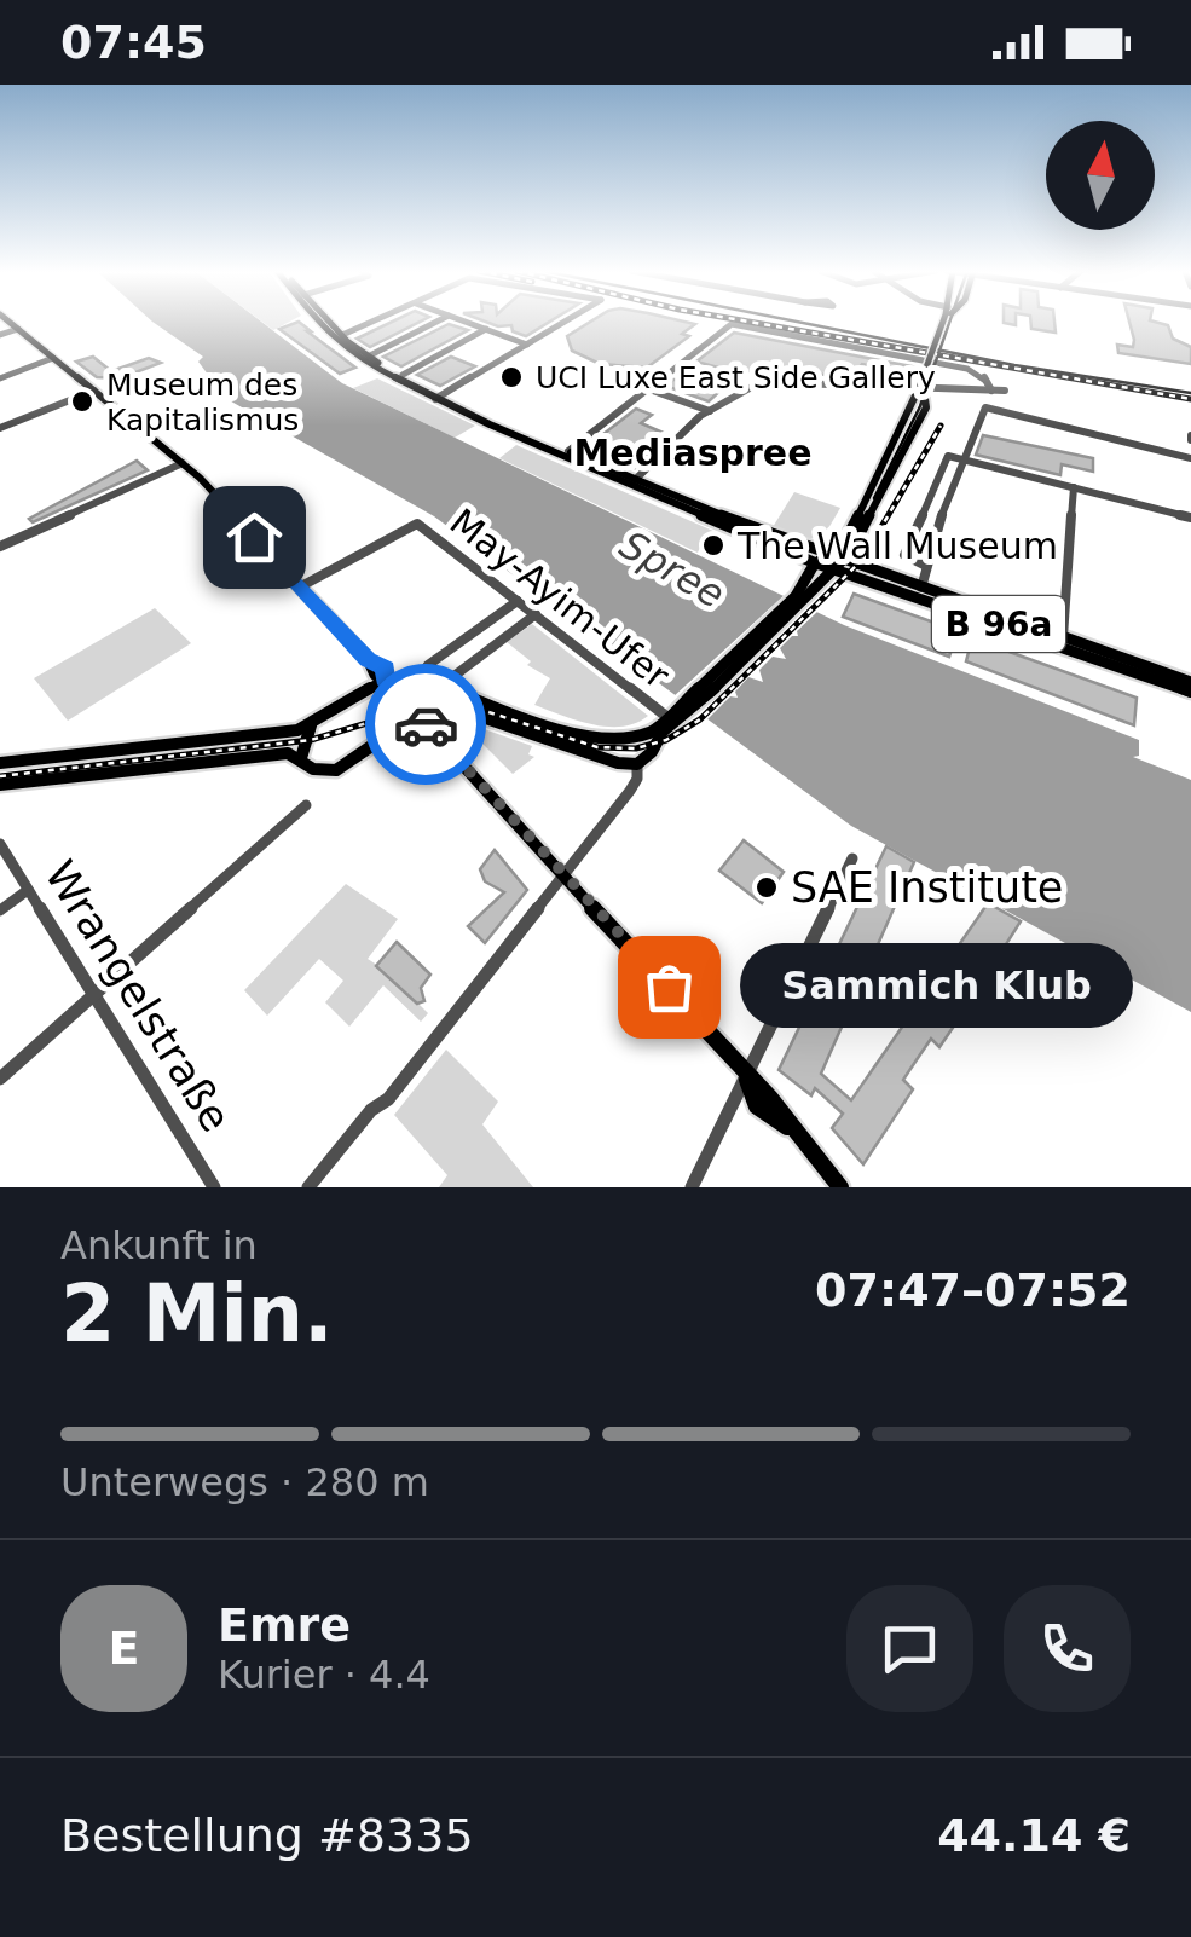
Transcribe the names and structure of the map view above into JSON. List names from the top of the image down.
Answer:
{
  "streets": {
    "main road": ["B 96a"],
    "street": ["May-Ayim-Ufer", "Wrangelstraße"]
  },
  "districts": ["Mediaspree"],
  "water": ["Spree"],
  "places": [
    "UCI Luxe East Side Gallery",
    "Museum des Kapitalismus",
    "The Wall Museum",
    "SAE Institute",
    "Sammich Klub"
  ],
  "north": "top",
  "page": {
    "status": "07:45",
    "bubble": "Sammich Klub",
    "heading": ["2 Min.", "Ankunft in", "07:47–07:52"],
    "panel": [
      "Emre",
      "Kurier · 4.4",
      "Bestellung #8335",
      "44.14 €"
    ],
    "bar": "Unterwegs · 280 m",
    "round": "E"
  }
}
